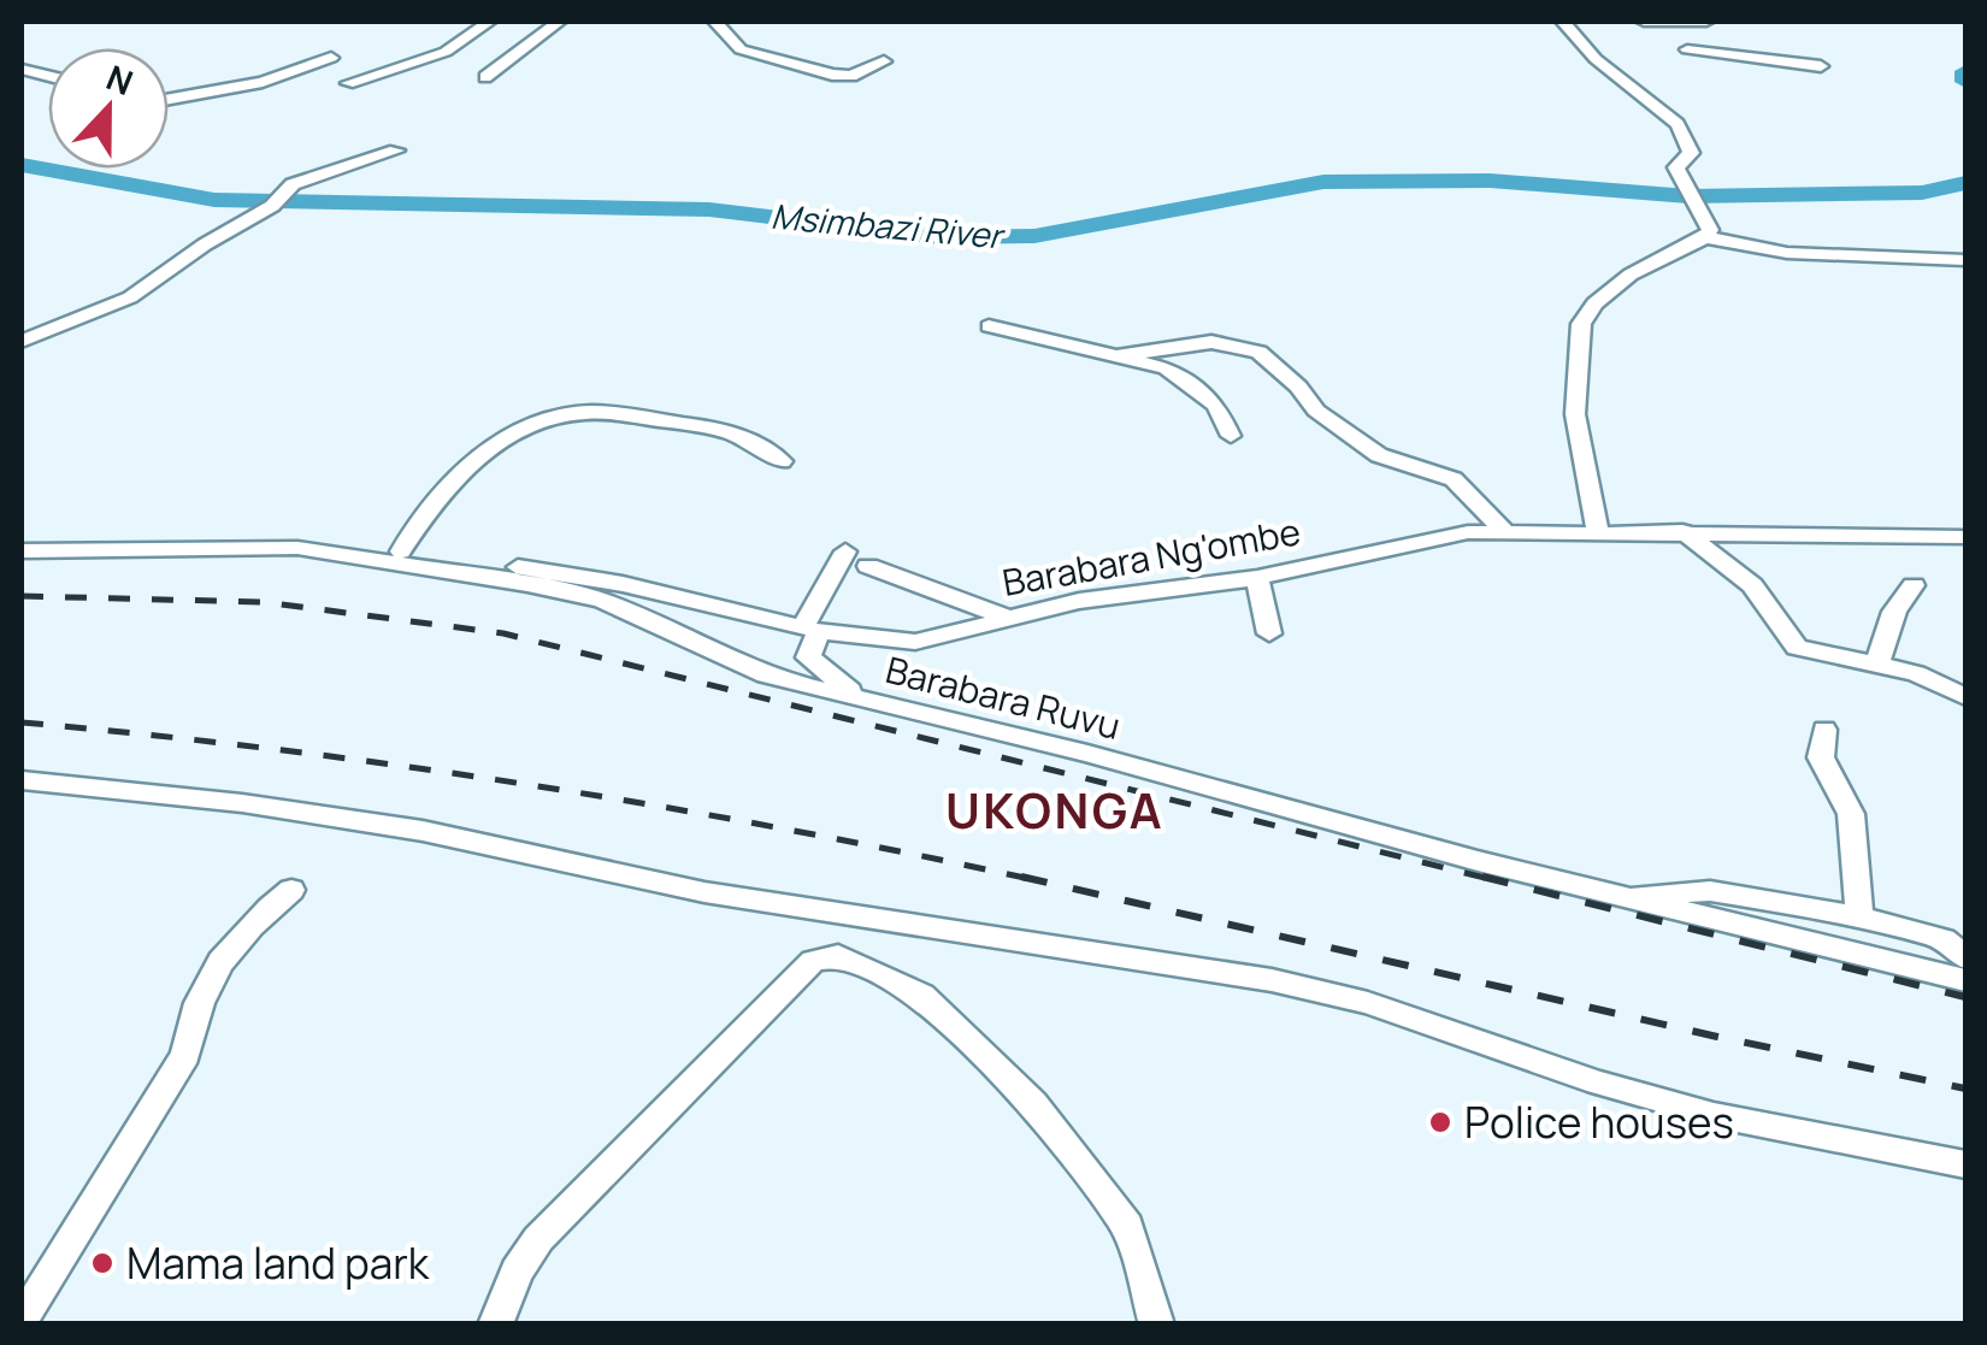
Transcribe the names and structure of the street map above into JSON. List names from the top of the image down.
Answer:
{
  "streets": {
    "street": ["Barabara Ng'ombe", "Barabara Ruvu"]
  },
  "crossings": [
    ["Barabara Ng'ombe", "Barabara Ruvu"]
  ],
  "districts": ["UKONGA"],
  "water": ["Msimbazi River"],
  "places": ["Police houses", "Mama land park"],
  "north": "top"
}
